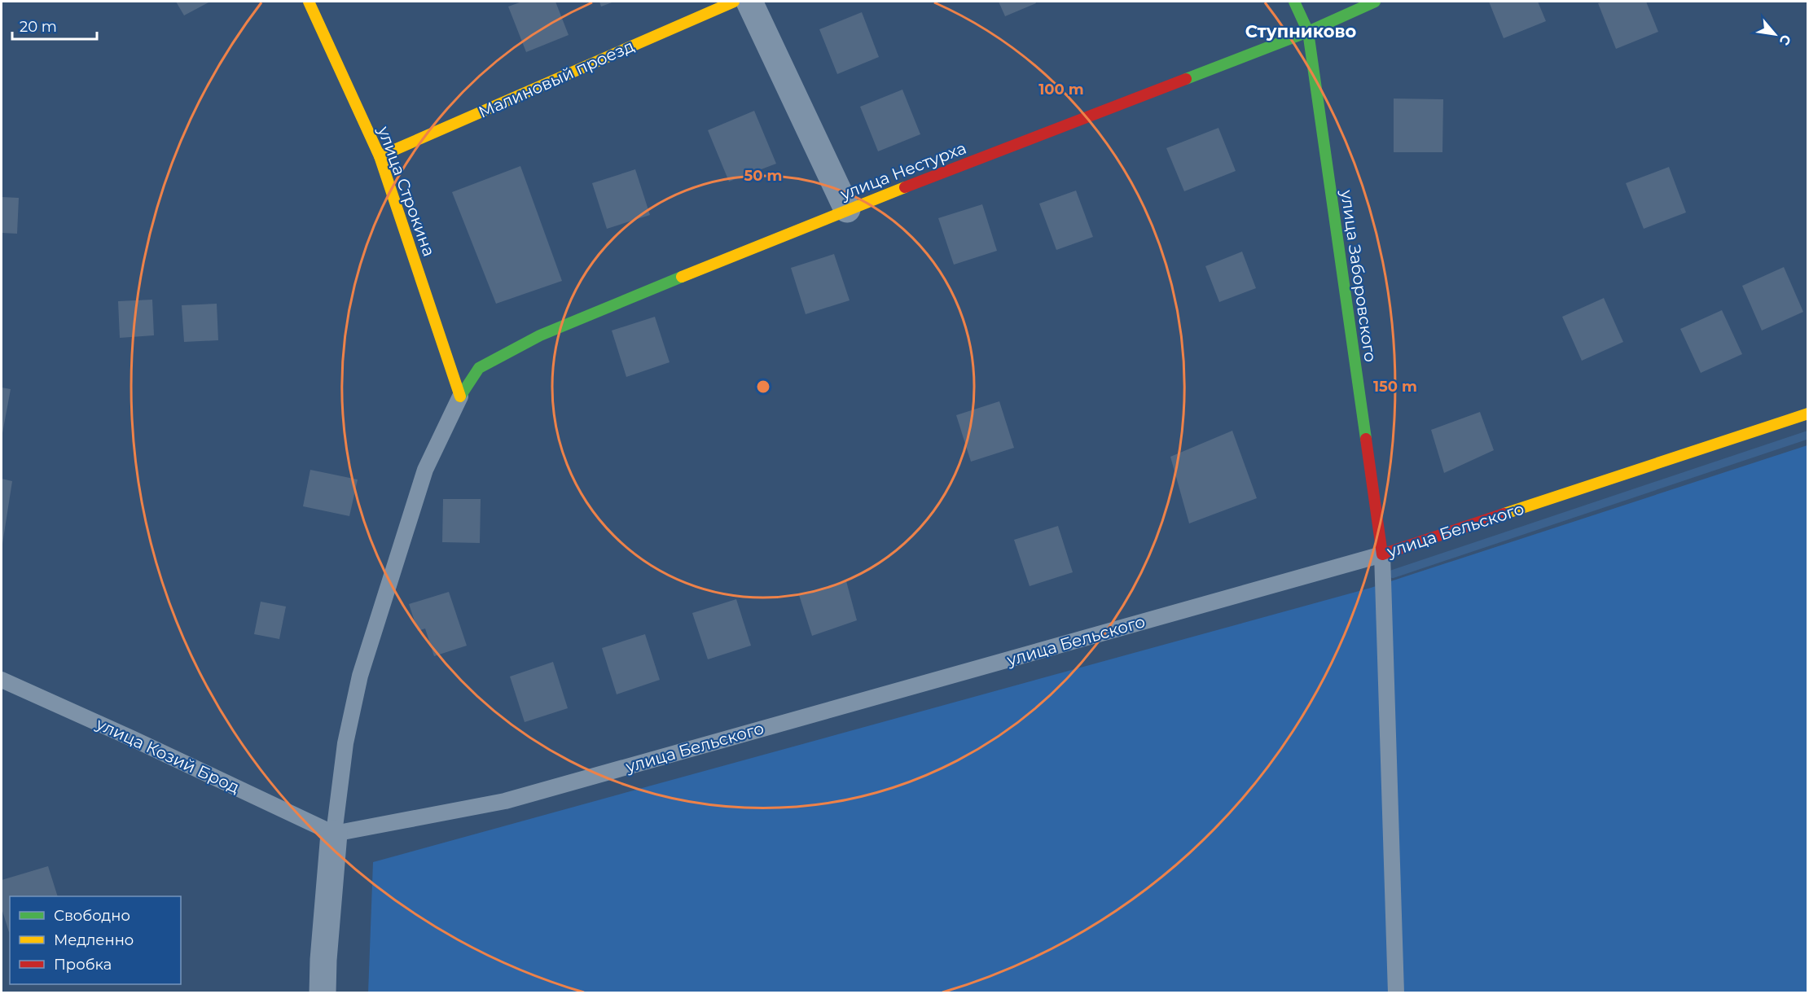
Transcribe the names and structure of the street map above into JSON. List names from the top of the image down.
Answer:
{
  "streets": {
    "street": [
      "Малиновый проезд",
      "улица Нестурха",
      "улица Строкина",
      "улица Заборовского",
      "улица Бельского"
    ],
    "lane": ["улица Козий Брод"]
  },
  "crossings": [
    ["Малиновый проезд", "улица Строкина"],
    ["улица Нестурха", "улица Строкина"],
    ["улица Нестурха", "улица Заборовского"],
    ["улица Заборовского", "улица Бельского"],
    ["улица Бельского", "улица Козий Брод"]
  ],
  "districts": ["Ступниково"],
  "legend": ["Свободно", "Медленно", "Пробка"],
  "scale_bar": "20 m",
  "north": "bottom right",
  "rings": ["100 m", "50 m", "150 m"]
}
